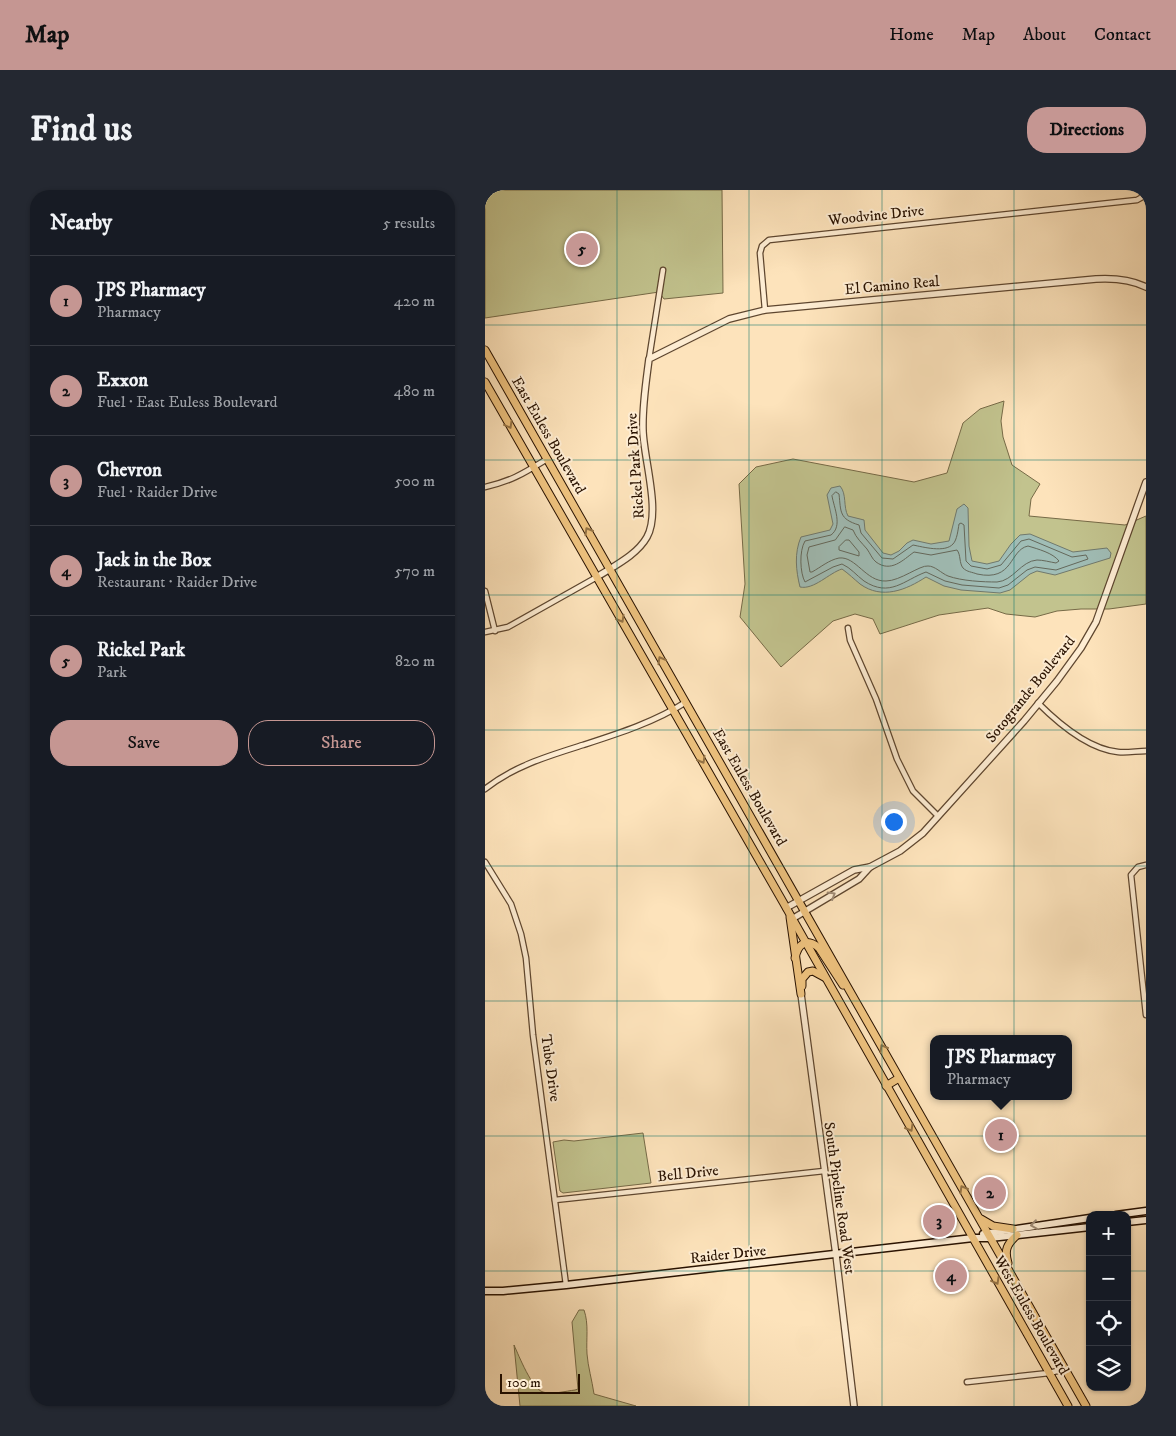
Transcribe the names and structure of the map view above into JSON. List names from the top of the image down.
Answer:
{
  "streets": {
    "main road": ["East Euless Boulevard", "Raider Drive", "West Euless Boulevard"],
    "street": [
      "Woodvine Drive",
      "El Camino Real",
      "Rickel Park Drive",
      "Sotogrande Boulevard",
      "Tube Drive",
      "Bell Drive",
      "South Pipeline Road West"
    ]
  },
  "crossings": [
    ["Woodvine Drive", "El Camino Real"],
    ["El Camino Real", "Rickel Park Drive"],
    ["East Euless Boulevard", "Rickel Park Drive"],
    ["East Euless Boulevard", "Sotogrande Boulevard"],
    ["East Euless Boulevard", "Raider Drive"],
    ["East Euless Boulevard", "West Euless Boulevard"],
    ["Tube Drive", "Bell Drive"],
    ["Tube Drive", "Raider Drive"],
    ["Bell Drive", "South Pipeline Road West"],
    ["South Pipeline Road West", "Raider Drive"],
    ["Raider Drive", "West Euless Boulevard"]
  ],
  "scale_bar": "100 m",
  "page": {
    "header": "Map",
    "nav": [
      "Home",
      "Map",
      "About",
      "Contact"
    ],
    "buttons": [
      "Directions",
      ["Save", "Share"]
    ],
    "title": "Find us",
    "heading": ["Nearby", "5 results"],
    "pins": [
      "5",
      "1",
      "2",
      "3",
      "4"
    ],
    "list": [
      {
        "mark": "1",
        "name": "JPS Pharmacy",
        "note": "Pharmacy",
        "value": "420 m"
      },
      {
        "mark": "2",
        "name": "Exxon",
        "note": "Fuel · East Euless Boulevard",
        "value": "480 m"
      },
      {
        "mark": "3",
        "name": "Chevron",
        "note": "Fuel · Raider Drive",
        "value": "500 m"
      },
      {
        "mark": "4",
        "name": "Jack in the Box",
        "note": "Restaurant · Raider Drive",
        "value": "570 m"
      },
      {
        "mark": "5",
        "name": "Rickel Park",
        "note": "Park",
        "value": "820 m"
      }
    ],
    "popup": ["JPS Pharmacy", "Pharmacy"],
    "map_buttons": ["+", "−"],
    "scale": "100 m"
  }
}
